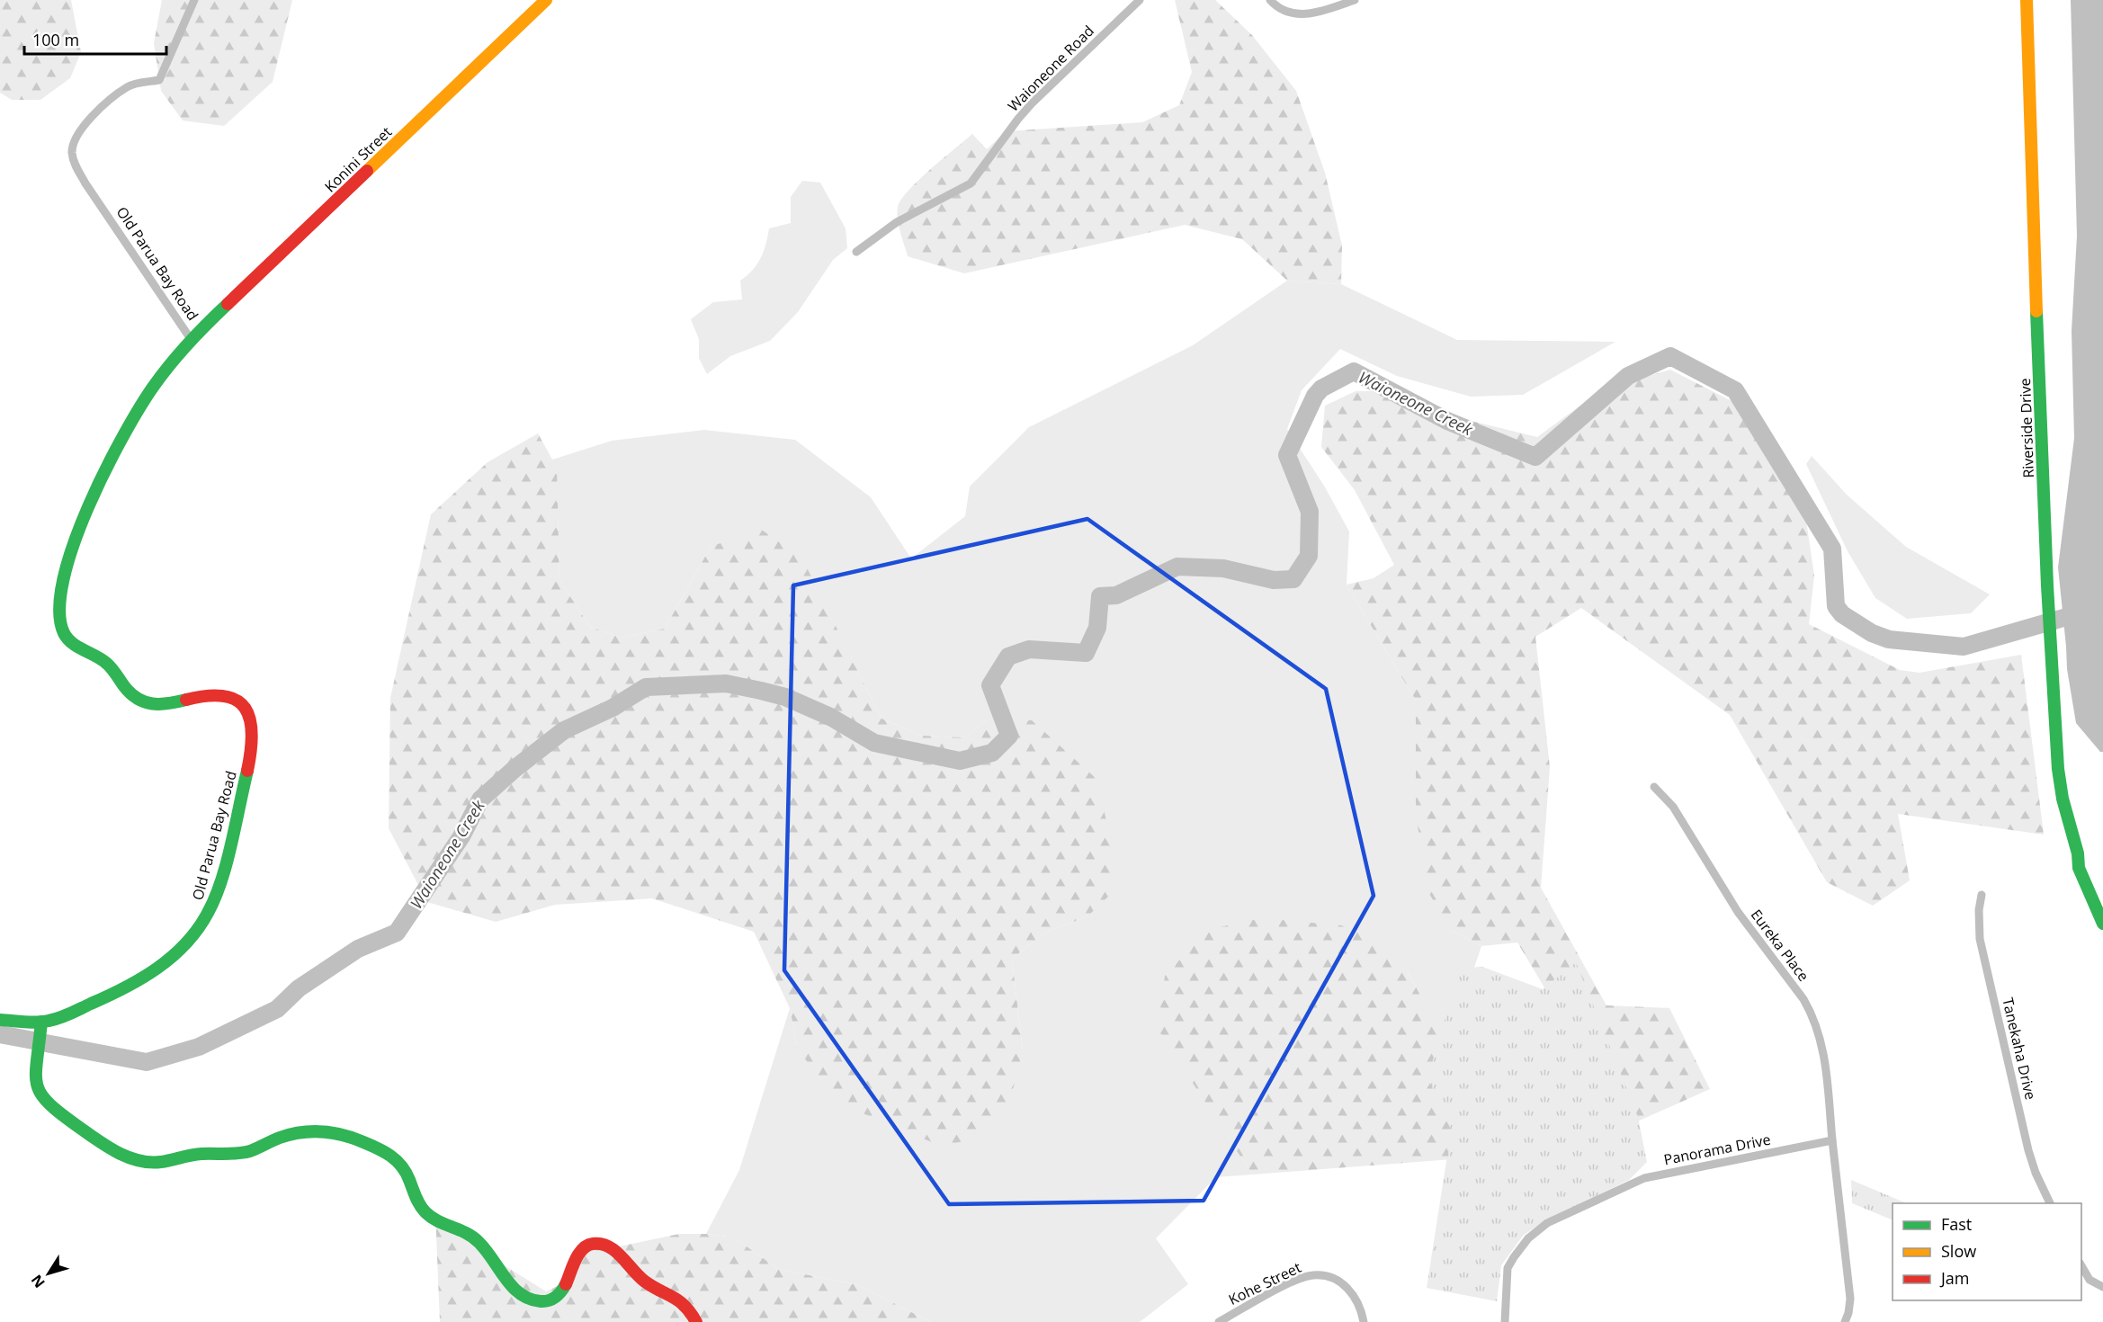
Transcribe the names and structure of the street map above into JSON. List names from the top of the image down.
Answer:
{
  "streets": {
    "street": [
      "Waioneone Road",
      "Konini Street",
      "Old Parua Bay Road",
      "Riverside Drive",
      "Eureka Place",
      "Tanekaha Drive",
      "Panorama Drive",
      "Kohe Street"
    ]
  },
  "crossings": [
    ["Konini Street", "Old Parua Bay Road"],
    ["Eureka Place", "Panorama Drive"]
  ],
  "water": ["Waioneone Creek"],
  "legend": ["Fast", "Slow", "Jam"],
  "scale_bar": "100 m",
  "north": "bottom left"
}
